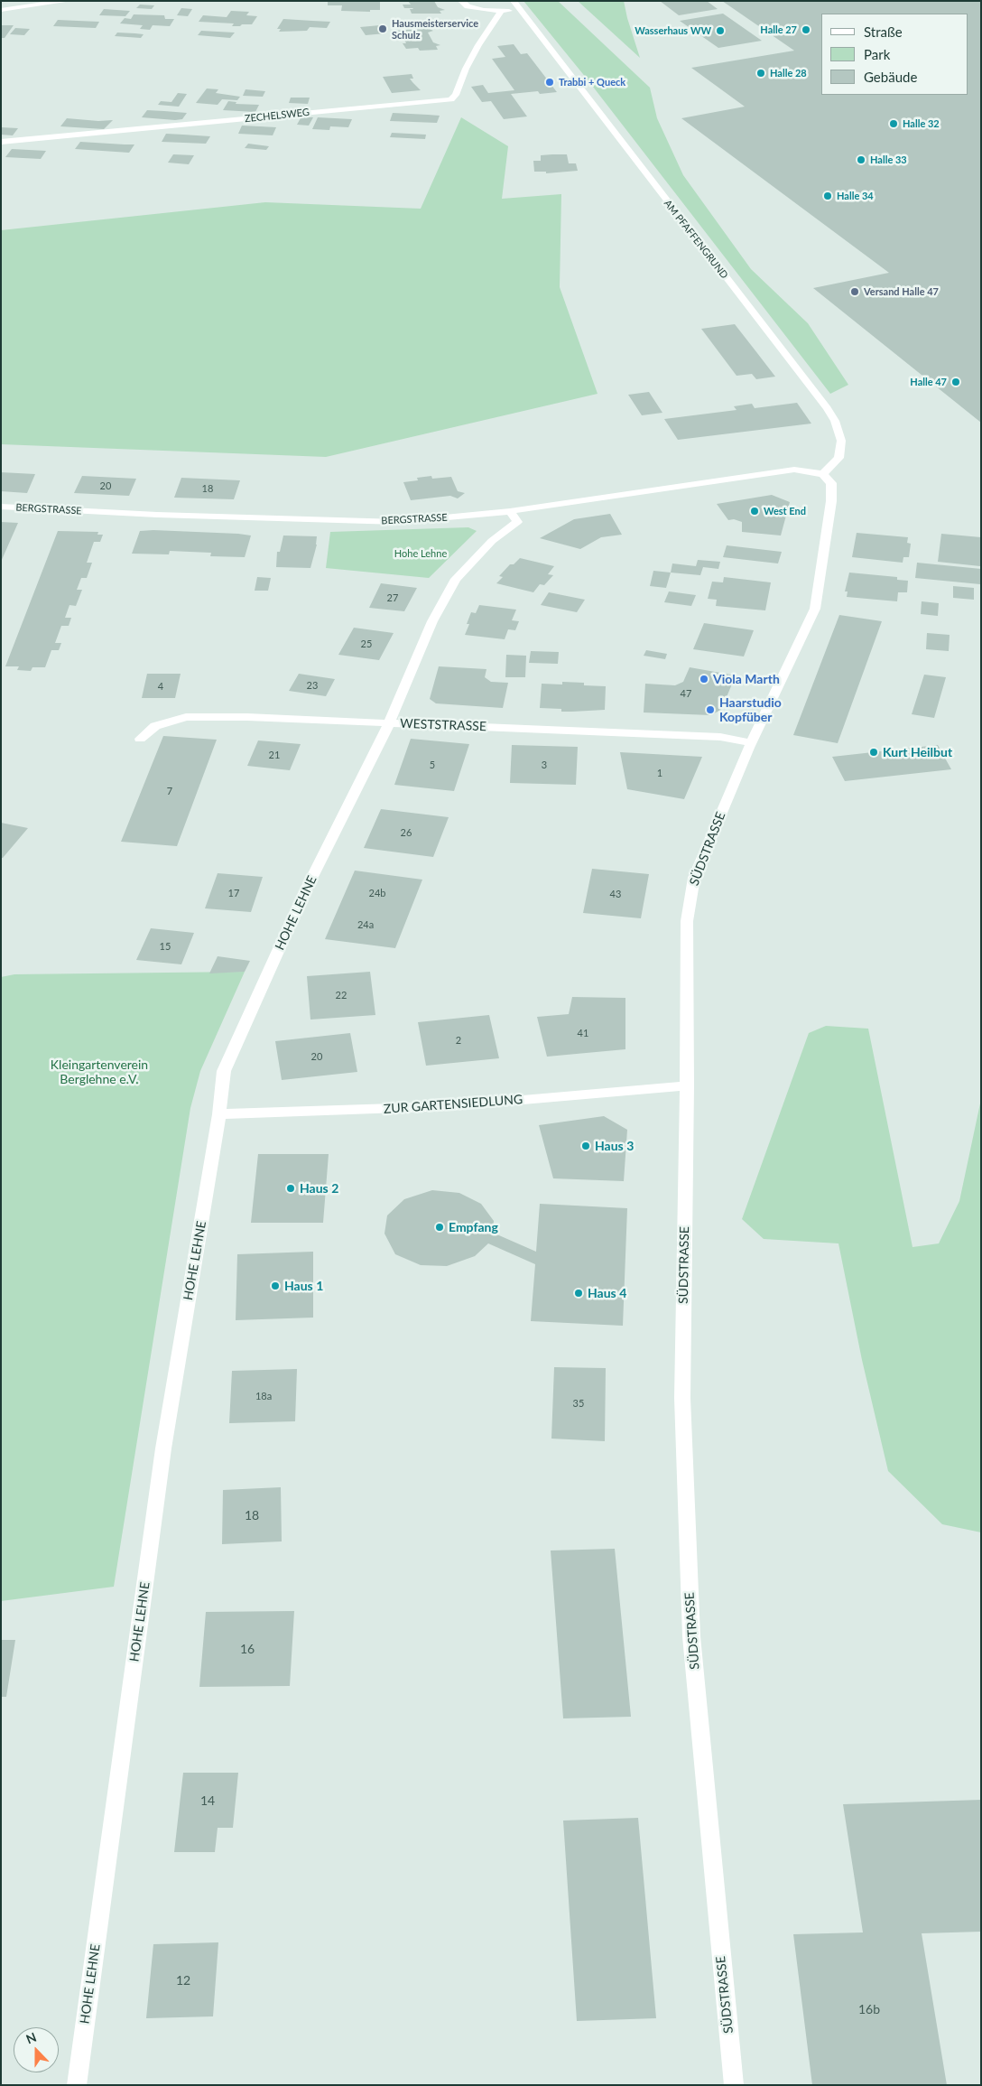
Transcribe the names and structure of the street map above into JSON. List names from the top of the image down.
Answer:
{
  "streets": {
    "street": [
      "ZECHELSWEG",
      "AM PFAFFENGRUND",
      "BERGSTRASSE",
      "WESTSTRASSE",
      "SÜDSTRASSE",
      "HOHE LEHNE",
      "ZUR GARTENSIEDLUNG"
    ]
  },
  "crossings": [
    ["AM PFAFFENGRUND", "BERGSTRASSE"],
    ["AM PFAFFENGRUND", "SÜDSTRASSE"],
    ["BERGSTRASSE", "SÜDSTRASSE"],
    ["BERGSTRASSE", "HOHE LEHNE"],
    ["WESTSTRASSE", "SÜDSTRASSE"],
    ["WESTSTRASSE", "HOHE LEHNE"],
    ["SÜDSTRASSE", "ZUR GARTENSIEDLUNG"],
    ["HOHE LEHNE", "ZUR GARTENSIEDLUNG"]
  ],
  "parks": ["Hohe Lehne", "Kleingartenverein Berglehne e.V."],
  "places": [
    "Hausmeisterservice Schulz",
    "Halle 27",
    "Wasserhaus WW",
    "Halle 28",
    "Trabbi + Queck",
    "Halle 32",
    "Halle 33",
    "Halle 34",
    "Versand Halle 47",
    "Halle 47",
    "West End",
    "Viola Marth",
    "Haarstudio Kopfüber",
    "Kurt Heilbut",
    "Haus 3",
    "Haus 2",
    "Empfang",
    "Haus 1",
    "Haus 4"
  ],
  "house_numbers": [
    "20",
    "18",
    "27",
    "25",
    "23",
    "4",
    "47",
    "21",
    "5",
    "3",
    "1",
    "7",
    "26",
    "17",
    "24b",
    "43",
    "24a",
    "15",
    "22",
    "41",
    "2",
    "20",
    "18a",
    "35",
    "18",
    "16",
    "14",
    "12",
    "16b"
  ],
  "legend": ["Straße", "Park", "Gebäude"],
  "north": "top"
}
